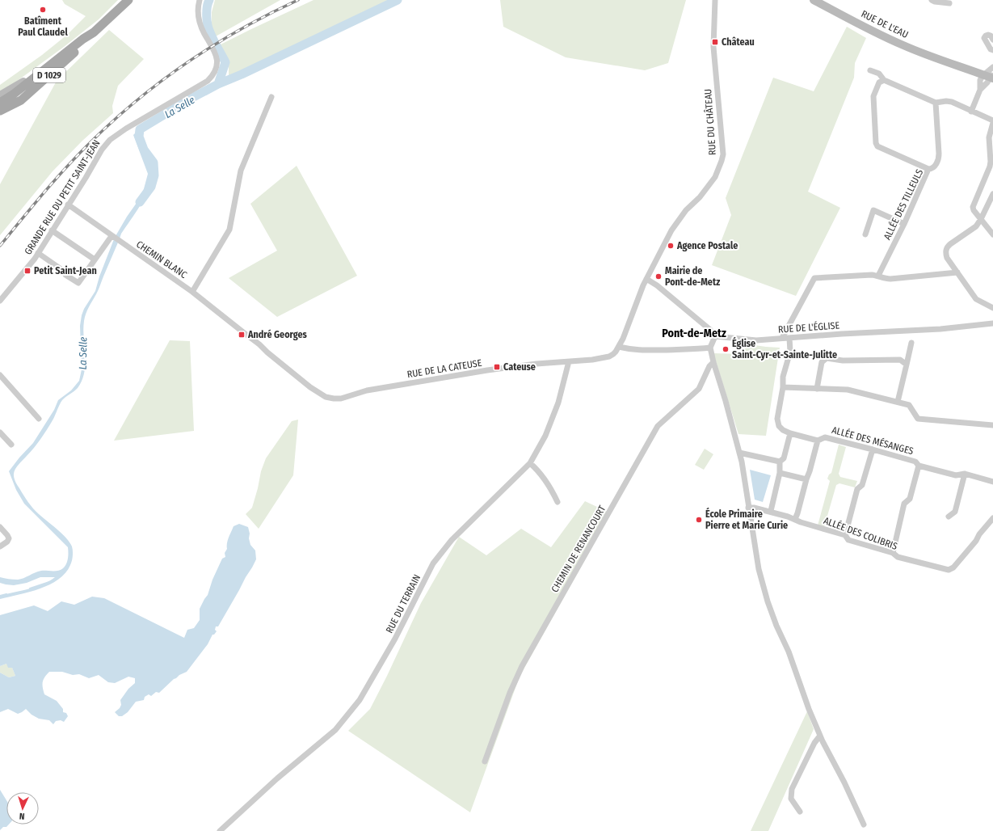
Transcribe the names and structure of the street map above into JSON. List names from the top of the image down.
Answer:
{
  "streets": {
    "main road": ["D 1029"],
    "street": [
      "RUE DE L'EAU",
      "RUE DU CHÂTEAU",
      "GRANDE RUE DU PETIT SAINT-JEAN",
      "ALLÉE DES TILLEULS",
      "CHEMIN BLANC",
      "RUE DE L'ÉGLISE",
      "RUE DE LA CATEUSE",
      "ALLÉE DES MÉSANGES",
      "ALLÉE DES COLIBRIS",
      "CHEMIN DE RENANCOURT",
      "RUE DU TERRAIN"
    ]
  },
  "crossings": [
    ["RUE DU CHÂTEAU", "RUE DE LA CATEUSE"],
    ["GRANDE RUE DU PETIT SAINT-JEAN", "CHEMIN BLANC"],
    ["CHEMIN BLANC", "RUE DE LA CATEUSE"],
    ["RUE DE L'ÉGLISE", "ALLÉE DES MÉSANGES"],
    ["RUE DE LA CATEUSE", "RUE DU TERRAIN"]
  ],
  "districts": ["Pont-de-Metz"],
  "water": ["La Selle"],
  "places": {
    "other": [
      "Batîment Paul Claudel",
      "Agence Postale",
      "Mairie de Pont-de-Metz",
      "Église Saint-Cyr-et-Sainte-Julitte",
      "École Primaire Pierre et Marie Curie"
    ],
    "transit": [
      "Château",
      "Petit Saint-Jean",
      "André Georges",
      "Cateuse"
    ]
  },
  "north": "bottom"
}
